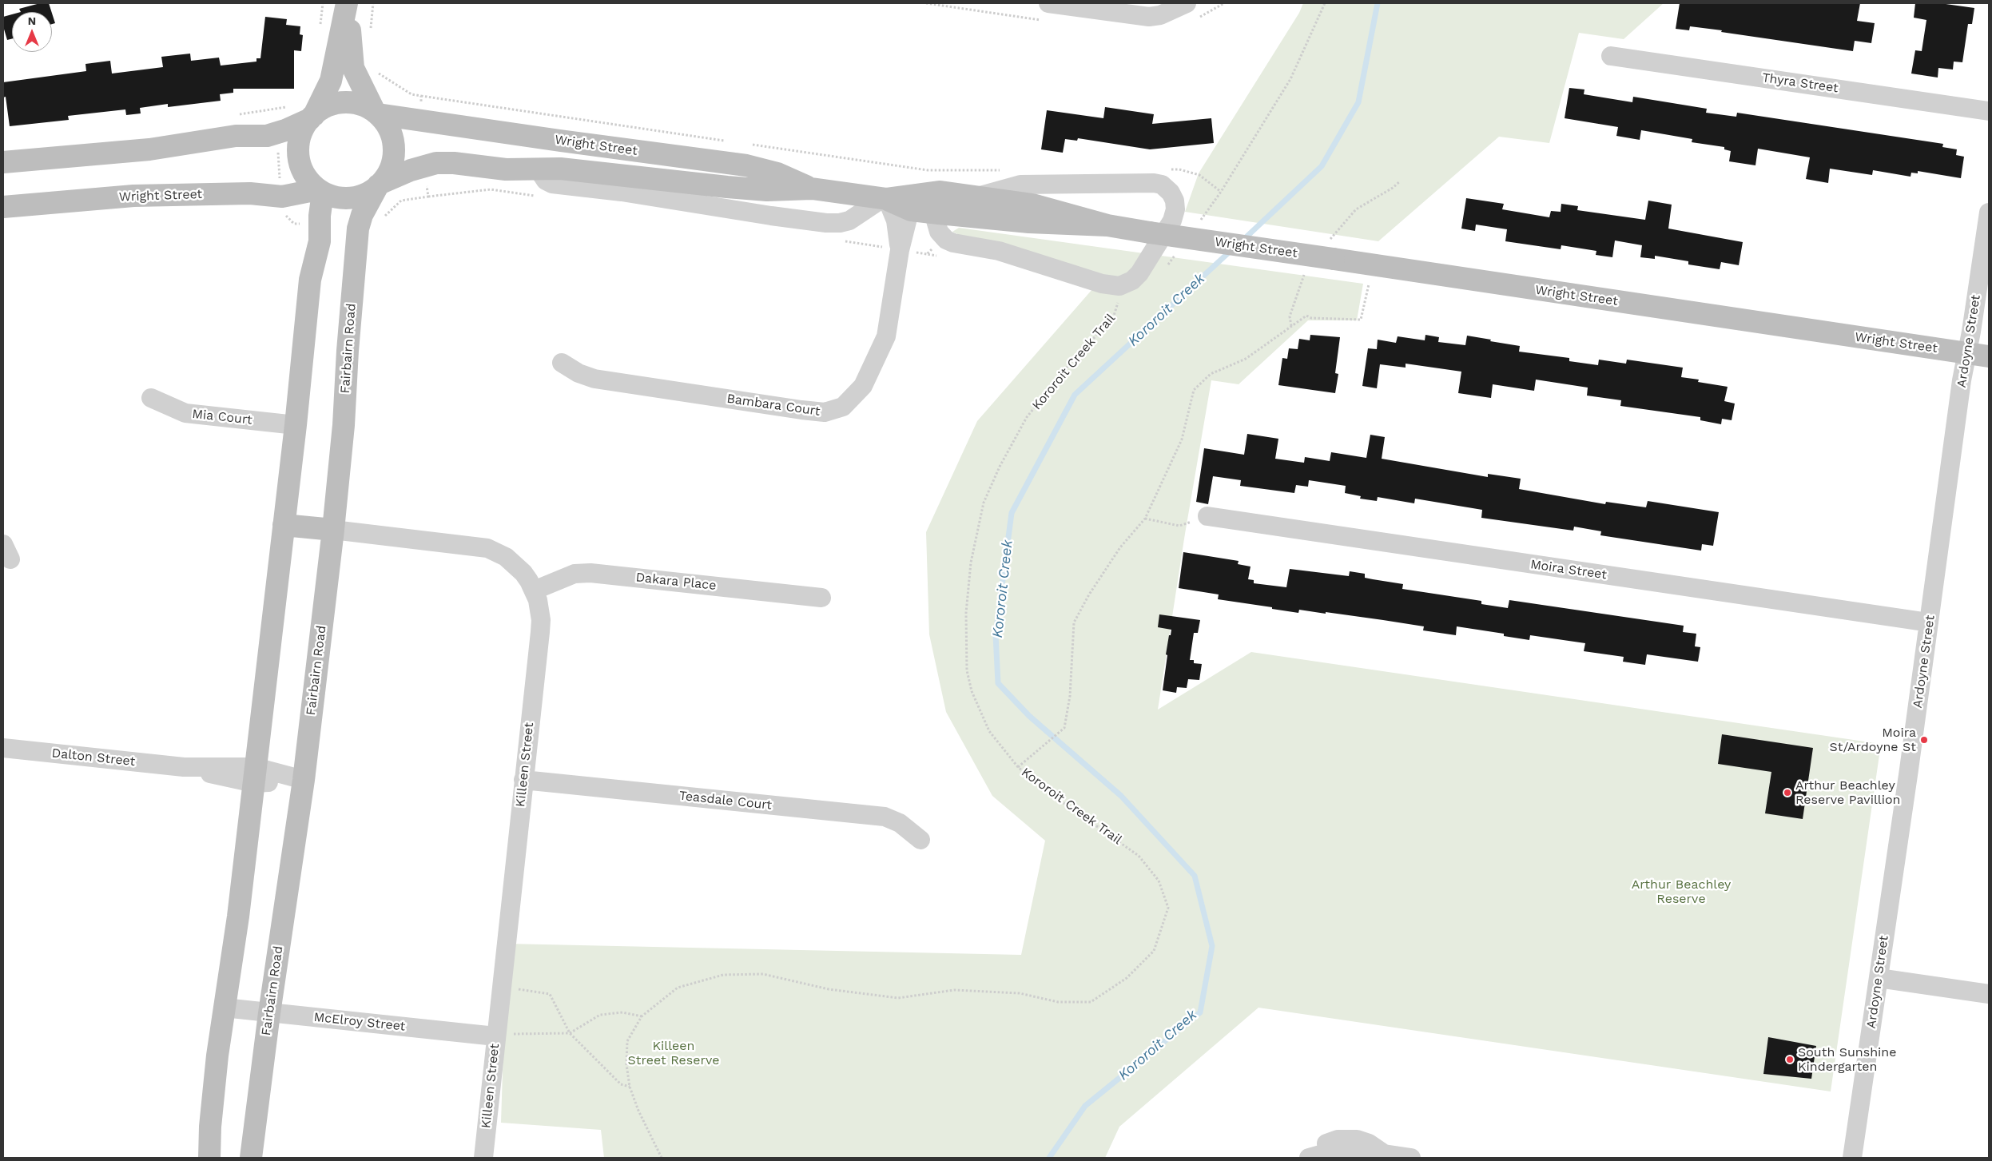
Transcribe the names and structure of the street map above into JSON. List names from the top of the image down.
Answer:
{
  "streets": {
    "street": [
      "Thyra Street",
      "Wright Street",
      "Ardoyne Street",
      "Fairbairn Road",
      "Bambara Court",
      "Mia Court",
      "Moira Street",
      "Dakara Place",
      "Dalton Street",
      "Killeen Street",
      "Teasdale Court",
      "McElroy Street"
    ],
    "path": ["Kororoit Creek Trail"]
  },
  "crossings": [
    ["Wright Street", "Ardoyne Street"],
    ["Wright Street", "Fairbairn Road"],
    ["Wright Street", "Bambara Court"],
    ["Ardoyne Street", "Moira Street"],
    ["Fairbairn Road", "Dalton Street"],
    ["Fairbairn Road", "Killeen Street"],
    ["Fairbairn Road", "McElroy Street"],
    ["Dakara Place", "Killeen Street"],
    ["Killeen Street", "Teasdale Court"],
    ["Killeen Street", "McElroy Street"]
  ],
  "water": ["Kororoit Creek"],
  "parks": ["Arthur Beachley Reserve", "Killeen Street Reserve"],
  "places": ["Moira St/Ardoyne St", "Arthur Beachley Reserve Pavillion", "South Sunshine Kindergarten"],
  "north": "top"
}
